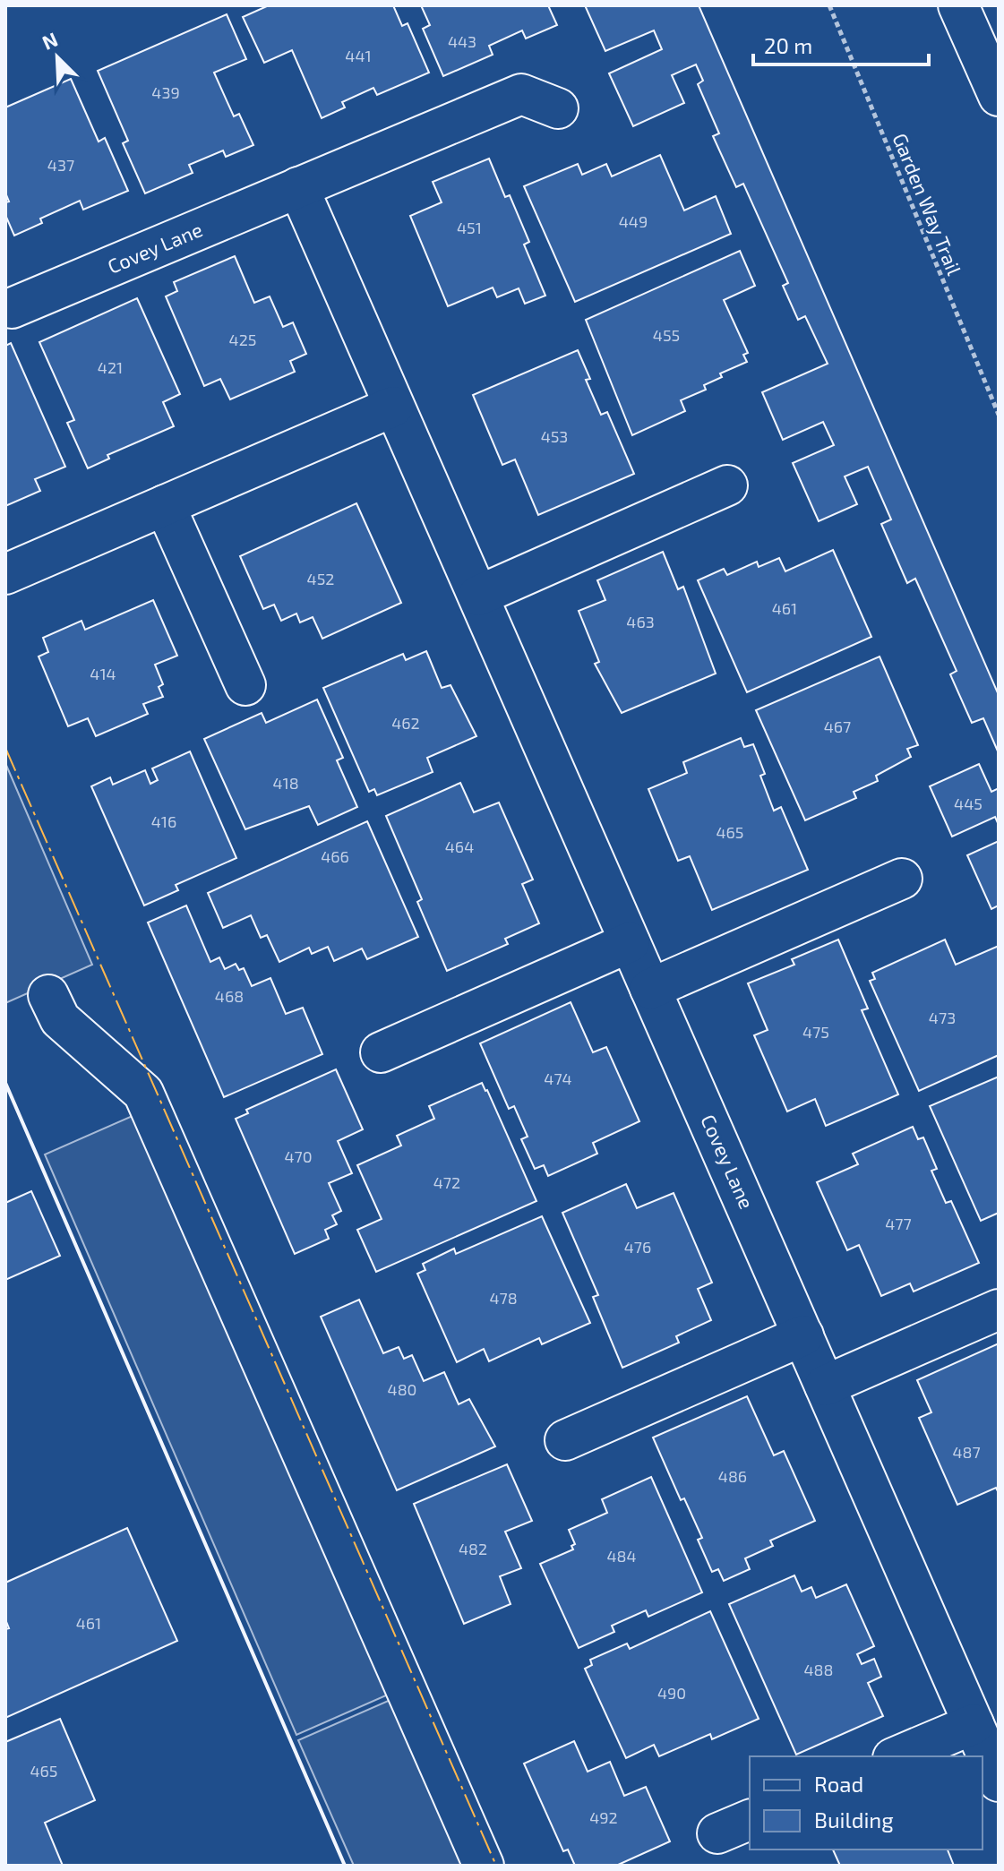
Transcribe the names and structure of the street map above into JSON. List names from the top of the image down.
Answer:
{
  "streets": {
    "main road": ["Covey Lane"],
    "path": ["Garden Way Trail"]
  },
  "house_numbers": [
    "443",
    "441",
    "439",
    "437",
    "449",
    "451",
    "455",
    "425",
    "421",
    "453",
    "452",
    "461",
    "463",
    "414",
    "462",
    "467",
    "418",
    "445",
    "416",
    "465",
    "464",
    "466",
    "468",
    "473",
    "475",
    "474",
    "470",
    "472",
    "477",
    "476",
    "478",
    "480",
    "487",
    "486",
    "482",
    "484",
    "461",
    "488",
    "490",
    "465",
    "492"
  ],
  "legend": ["Road", "Building"],
  "scale_bar": "20 m",
  "north": "top left"
}
